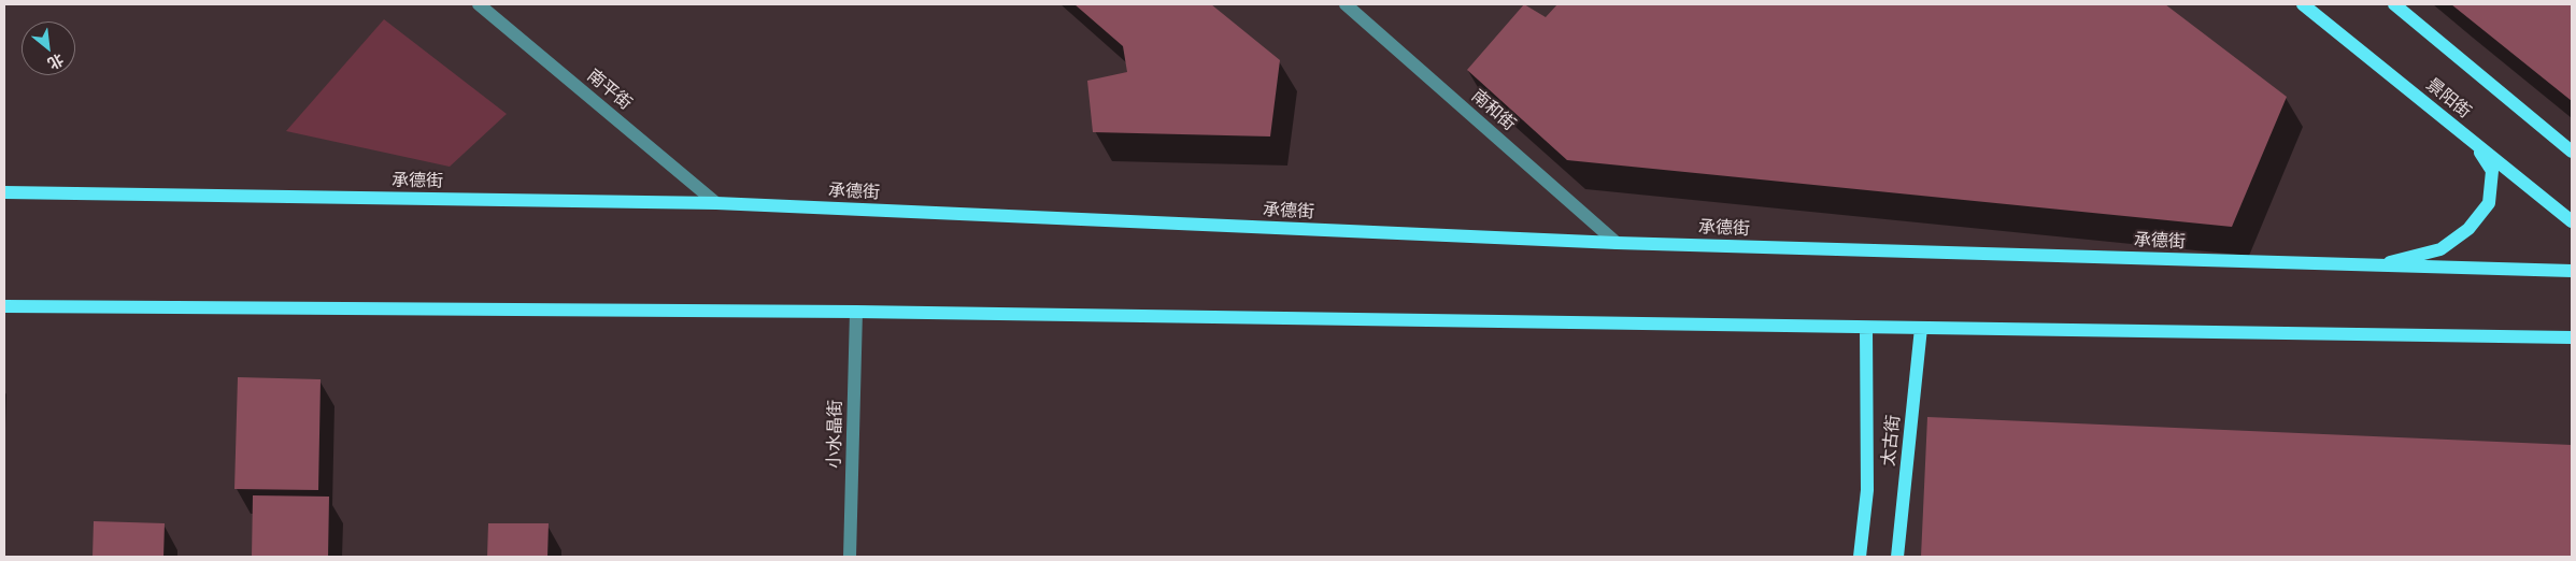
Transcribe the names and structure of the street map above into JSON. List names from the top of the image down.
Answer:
{
  "streets": {
    "main road": ["景阳街", "承德街", "太古街"],
    "street": ["南平街", "南和街", "小水晶街"]
  },
  "crossings": [
    ["南平街", "承德街"],
    ["南和街", "承德街"]
  ],
  "north": "bottom right"
}
